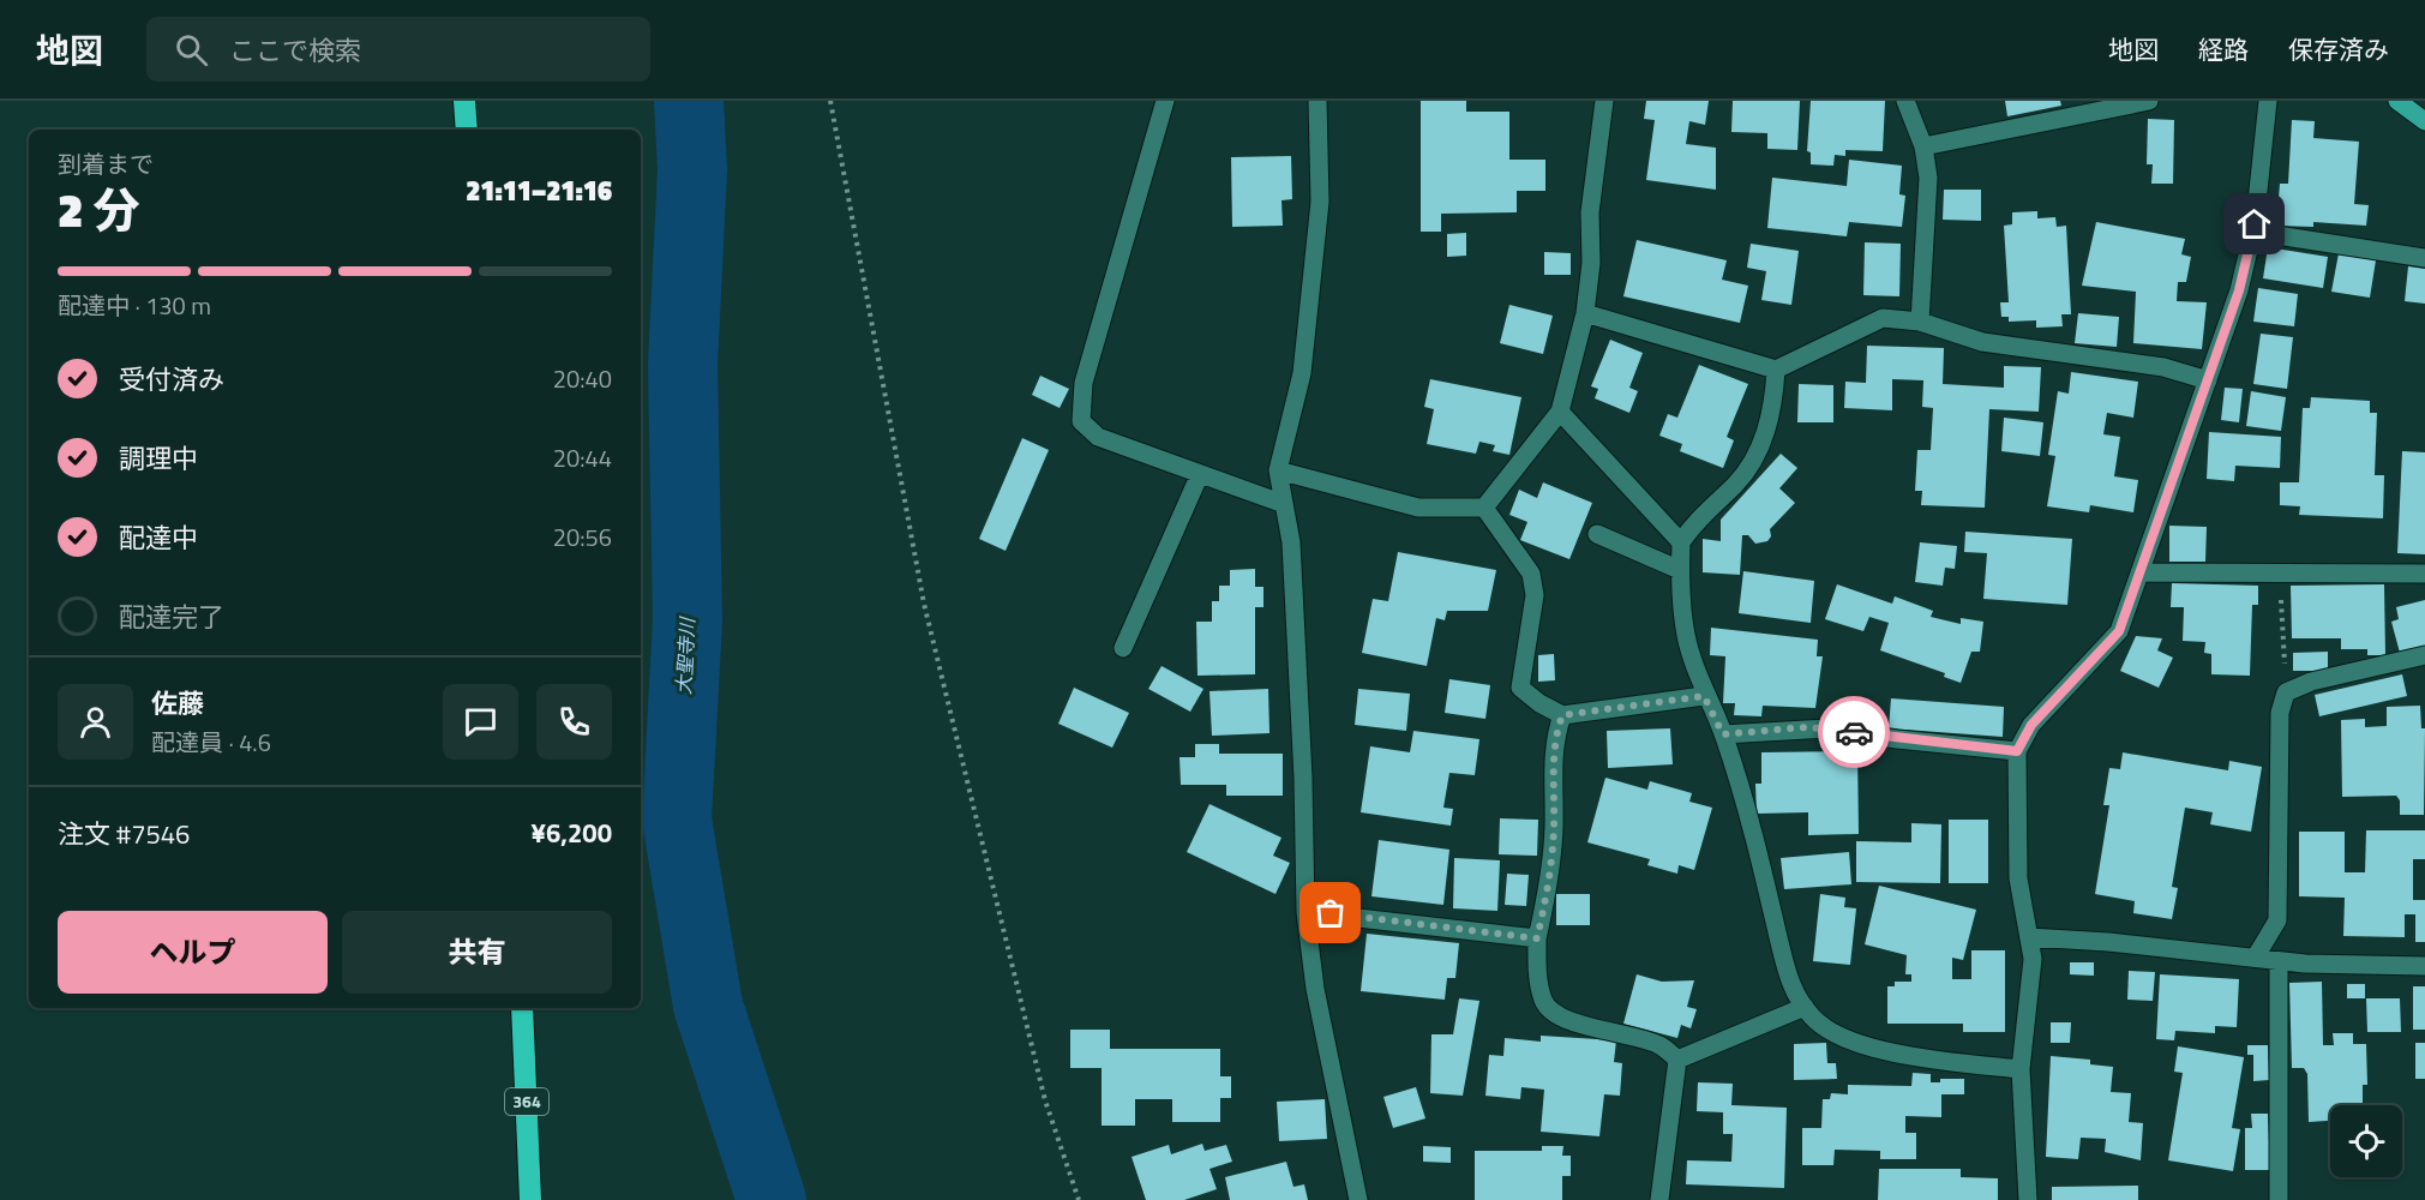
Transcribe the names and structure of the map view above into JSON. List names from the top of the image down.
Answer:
{
  "streets": {
    "highway": ["364"]
  },
  "water": ["大聖寺川"],
  "page": {
    "header": "地図",
    "search": "ここで検索",
    "nav": ["地図", "経路", "保存済み"],
    "heading": ["2 分", "到着まで", "21:11–21:16"],
    "panel": [
      "佐藤",
      "配達員 · 4.6",
      "注文 #7546",
      "¥6,200"
    ],
    "bar": "配達中 · 130 m",
    "list": [
      ["受付済み", "20:40"],
      ["調理中", "20:44"],
      ["配達中", "20:56"],
      "配達完了"
    ],
    "buttons": ["ヘルプ", "共有"]
  }
}
